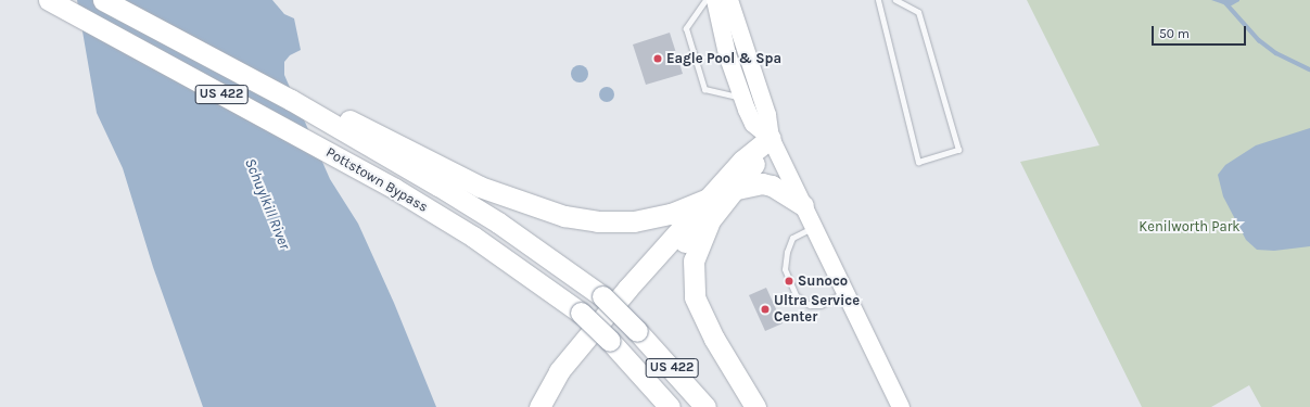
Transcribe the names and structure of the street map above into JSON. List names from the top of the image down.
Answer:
{
  "streets": {
    "highway": ["US 422", "Pottstown Bypass"]
  },
  "crossings": [
    ["US 422", "Pottstown Bypass"]
  ],
  "water": ["Schuylkill River"],
  "parks": ["Kenilworth Park"],
  "places": ["Eagle Pool & Spa", "Sunoco", "Ultra Service Center"],
  "scale_bar": "50 m"
}
